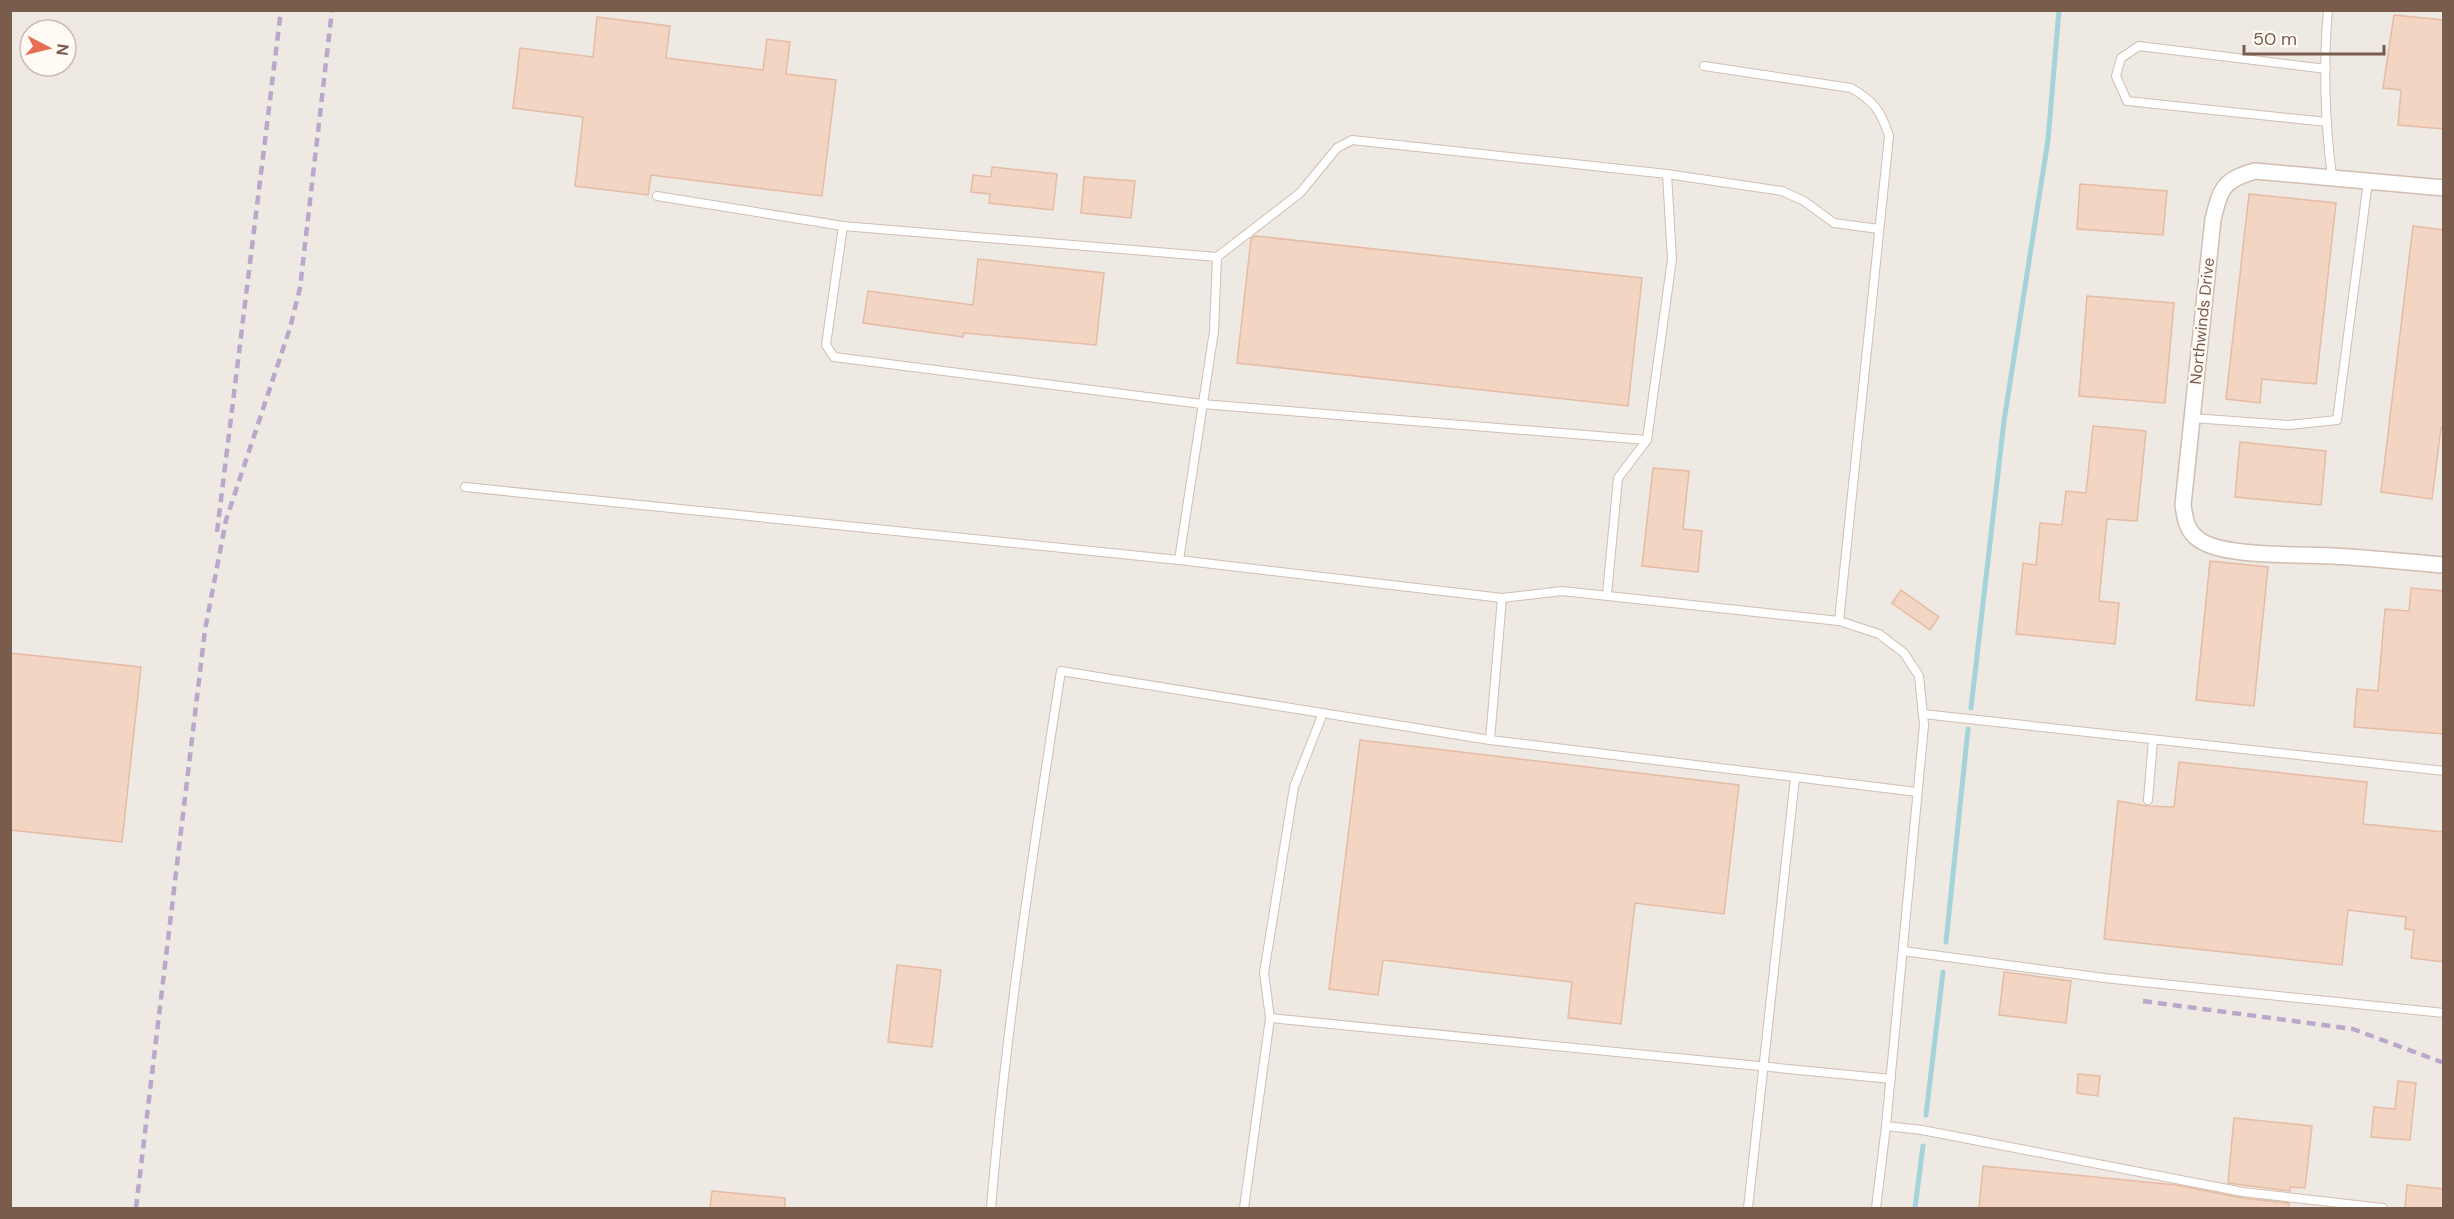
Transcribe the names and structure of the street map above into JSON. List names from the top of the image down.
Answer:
{
  "streets": {
    "street": ["Northwinds Drive"]
  },
  "scale_bar": "50 m",
  "north": "right"
}
